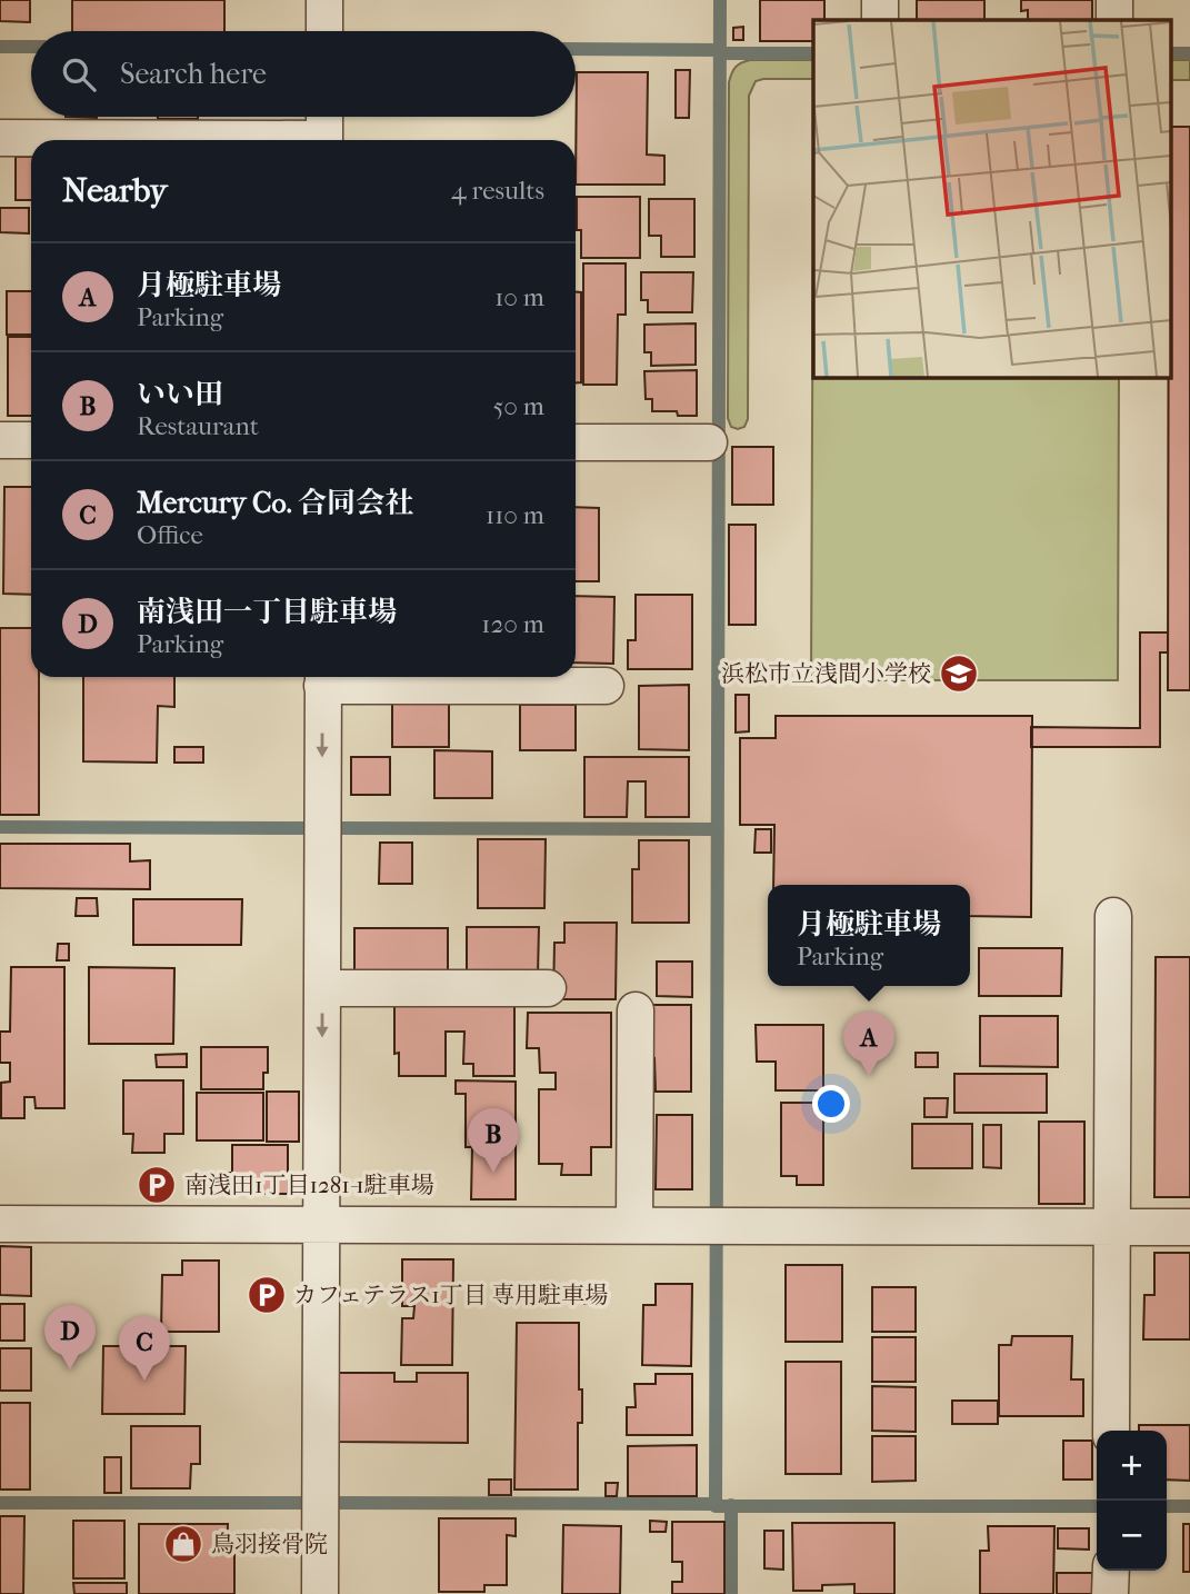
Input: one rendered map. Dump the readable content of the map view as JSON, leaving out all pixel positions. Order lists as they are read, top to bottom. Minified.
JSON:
{"places":{"school or university":["浜松市立浅間小学校"],"parking":["南浅田1丁目1281-1駐車場","カフェテラス1丁目 専用駐車場"],"shop":["鳥羽接骨院"]},"page":{"search":"Search here","heading":["Nearby","4 results"],"list":[{"mark":"A","name":"月極駐車場","note":"Parking","value":"10 m"},{"mark":"B","name":"いい田","note":"Restaurant","value":"50 m"},{"mark":"C","name":"Mercury Co. 合同会社","note":"Office","value":"110 m"},{"mark":"D","name":"南浅田一丁目駐車場","note":"Parking","value":"120 m"}],"popup":["月極駐車場","Parking"],"pins":["A","B","D","C"],"map_buttons":["+","−"]}}
